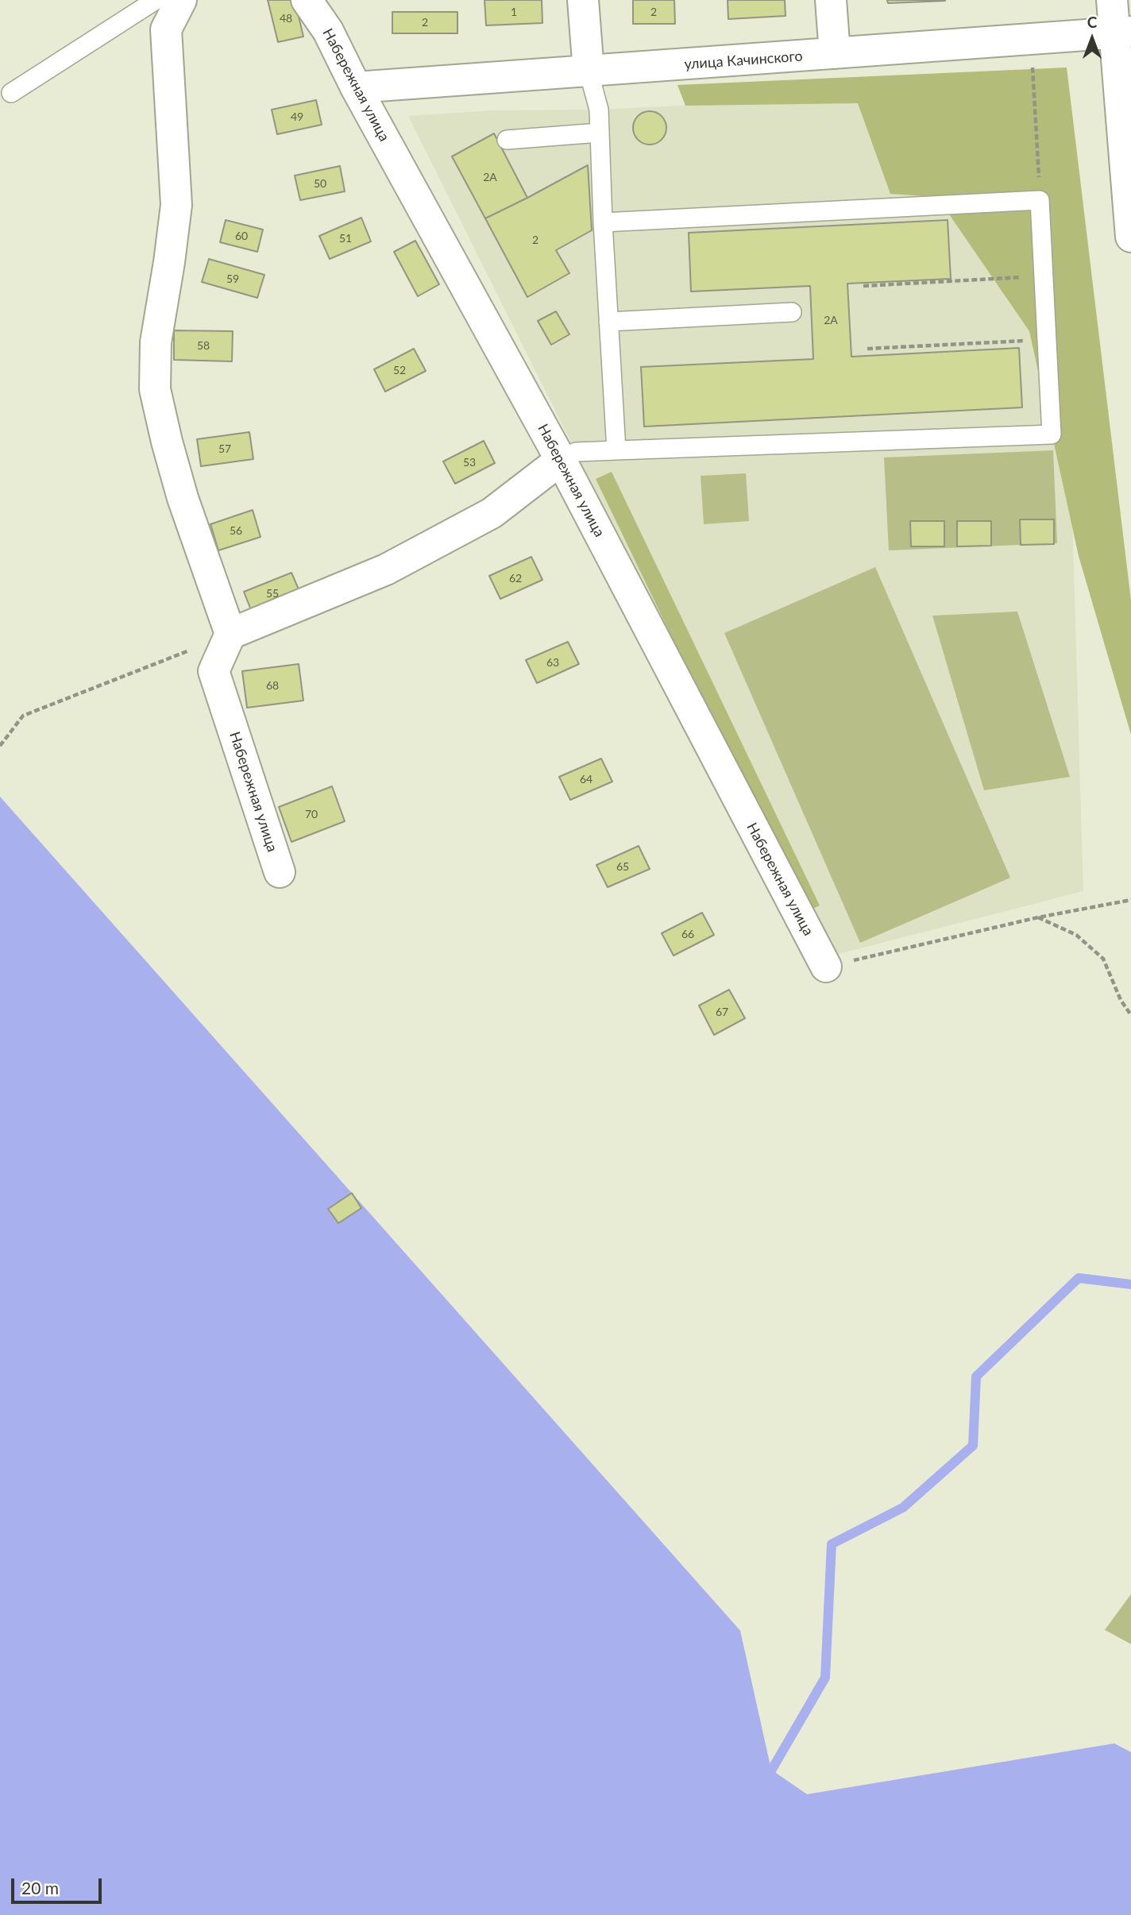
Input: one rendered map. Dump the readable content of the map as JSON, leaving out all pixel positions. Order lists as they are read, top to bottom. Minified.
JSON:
{"streets":{"street":["улица Качинского","Набережная улица"]},"crossings":[["улица Качинского","Набережная улица"]],"house_numbers":["1","2","48","2","49","2А","50","60","51","2","59","2А","58","52","57","53","56","62","55","63","68","64","70","65","66","67"],"scale_bar":"20 m","north":"top"}
